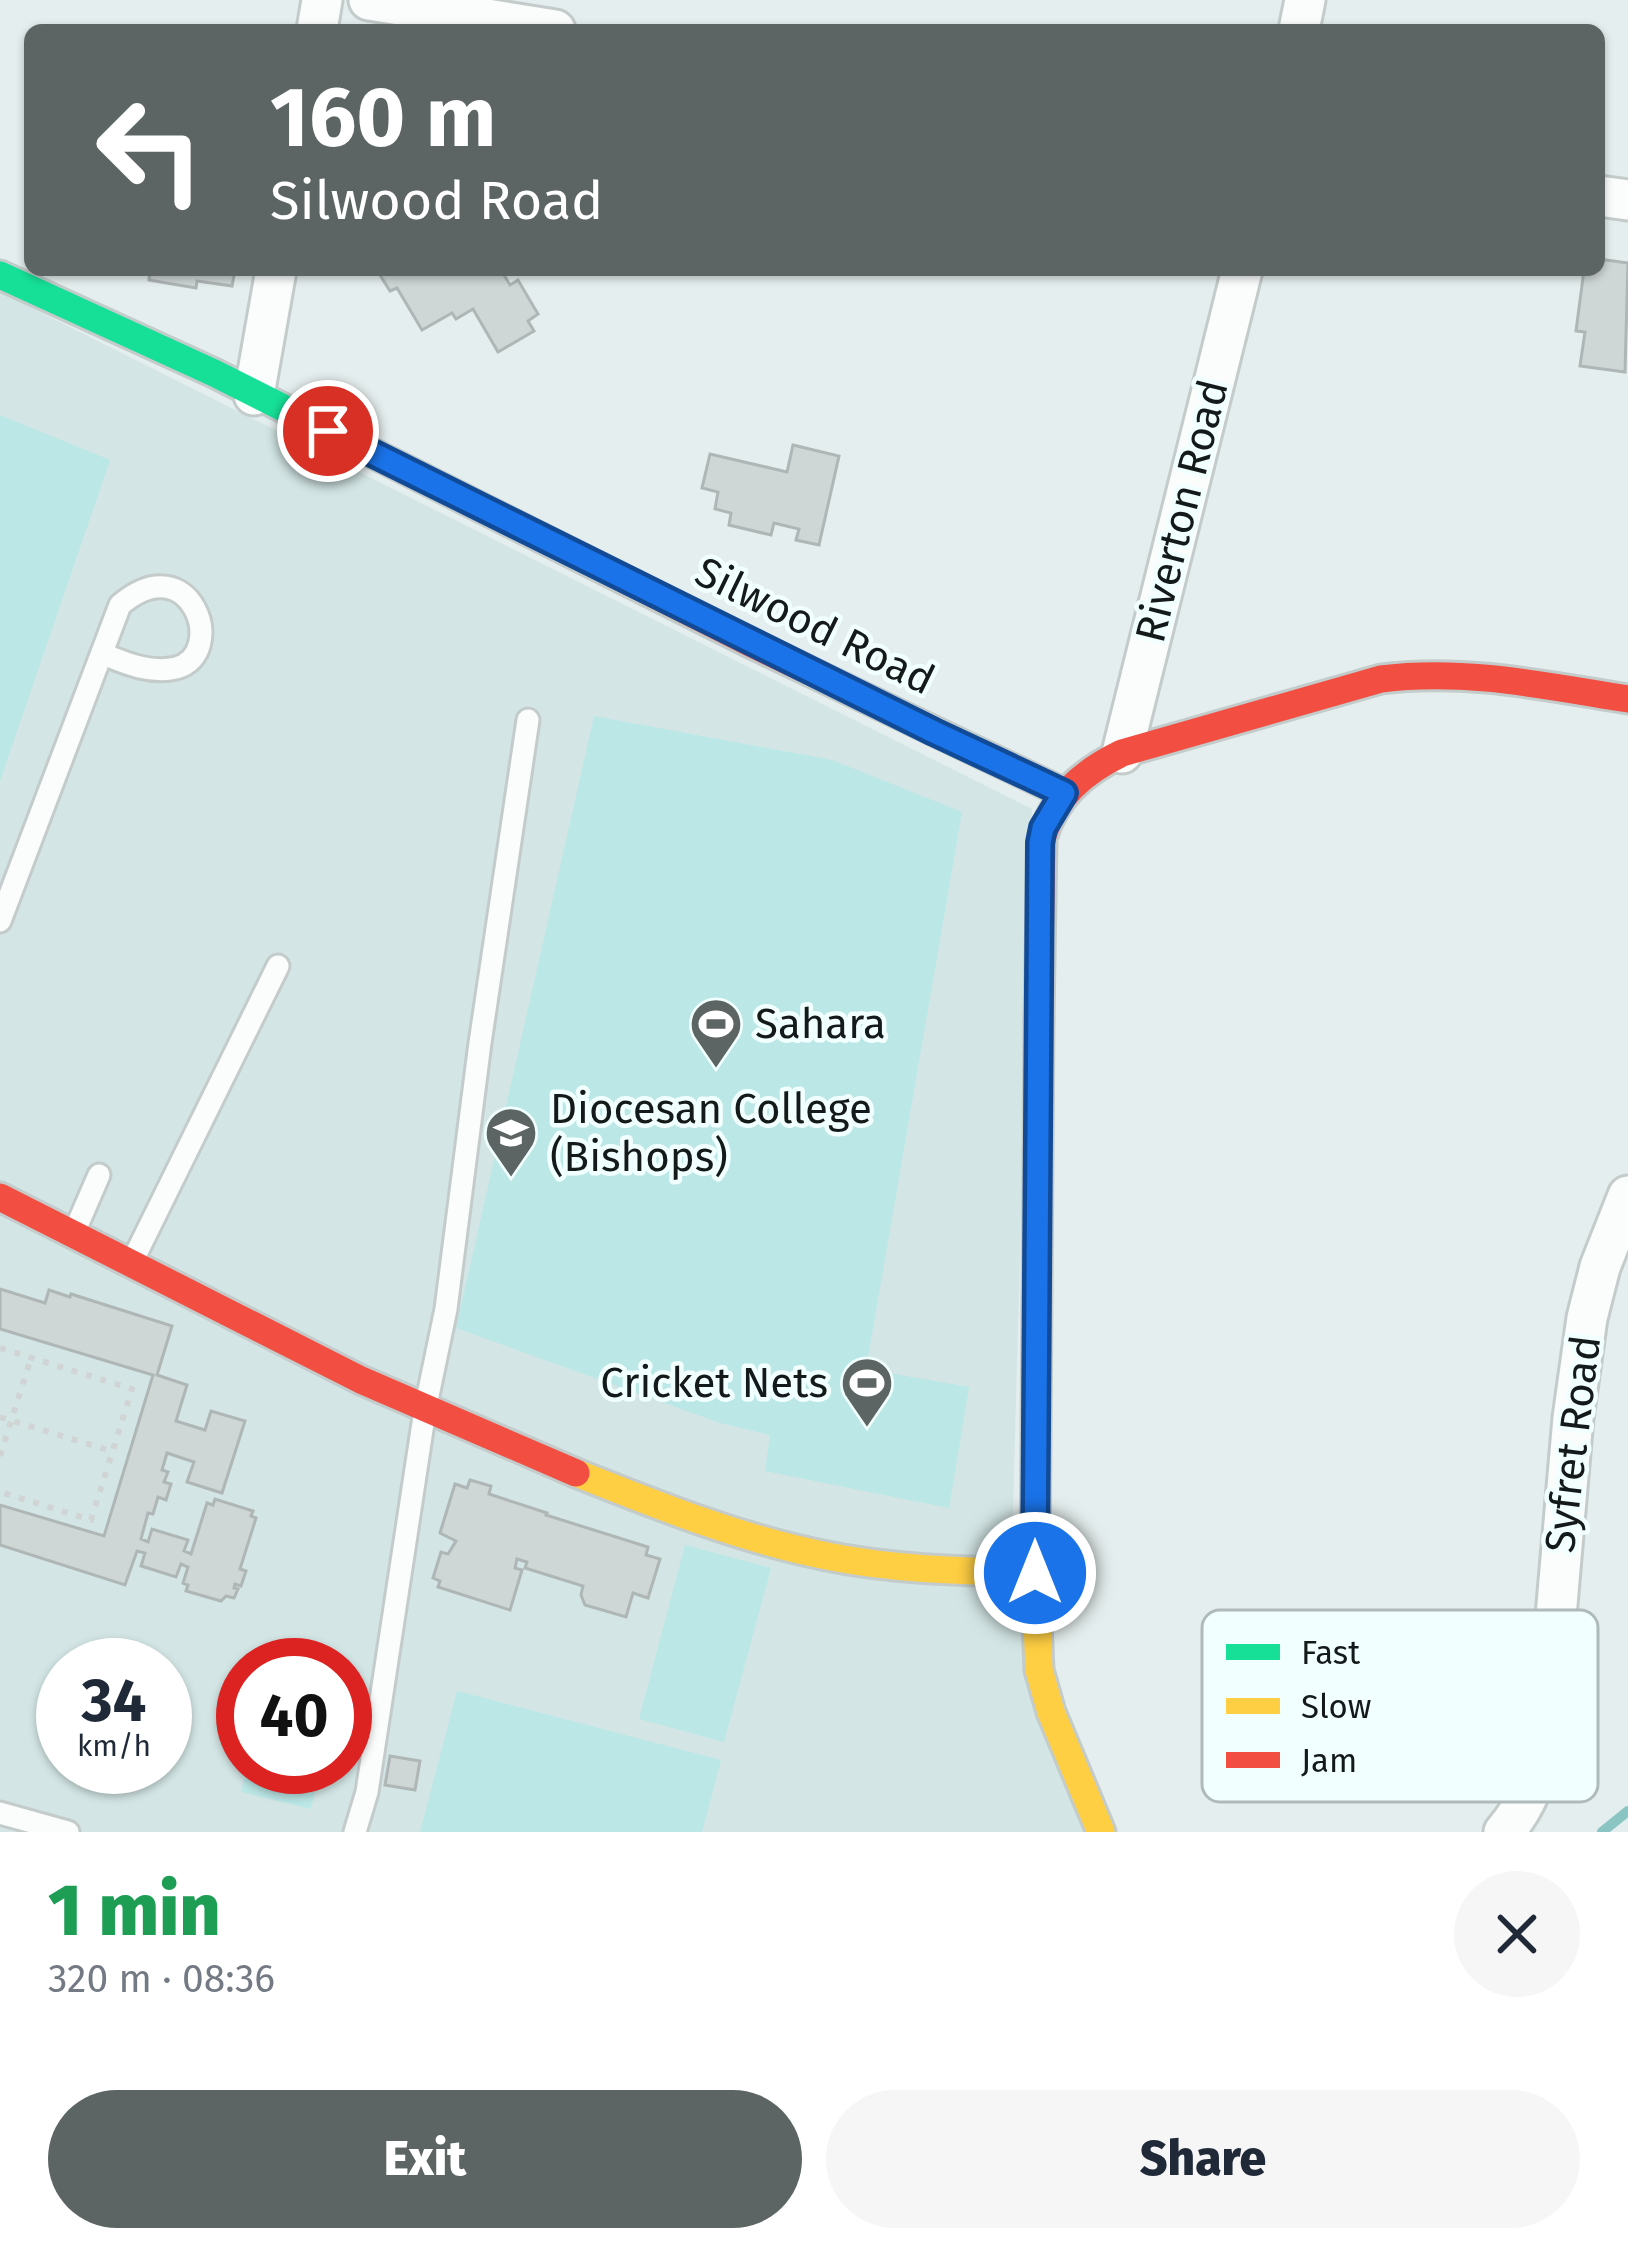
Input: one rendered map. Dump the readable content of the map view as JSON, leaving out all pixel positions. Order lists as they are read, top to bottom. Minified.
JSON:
{"streets":{"street":["Riverton Road","Silwood Road","Syfret Road"]},"places":{"sports":["Sahara","Cricket Nets"],"school or university":["Diocesan College (Bishops)"]},"legend":["Fast","Slow","Jam"],"page":{"turn":["160 m","Silwood Road"],"speed":"34 km/h","limit":"40","heading":["1 min","320 m · 08:36"],"buttons":["Exit","Share"]}}
